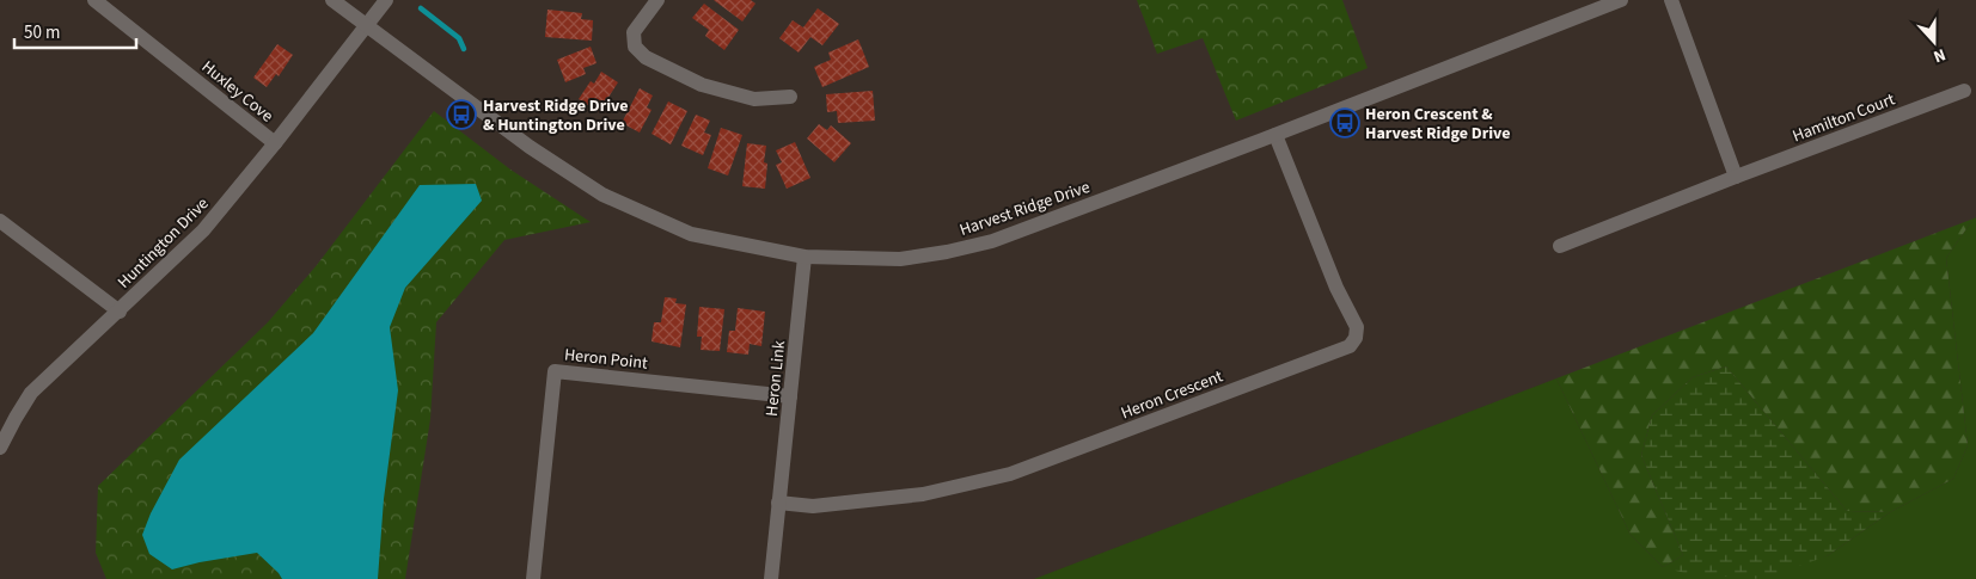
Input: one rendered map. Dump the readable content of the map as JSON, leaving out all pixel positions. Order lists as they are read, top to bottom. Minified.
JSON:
{"streets":{"street":["Huxley Cove","Hamilton Court","Harvest Ridge Drive","Huntington Drive","Heron Point","Heron Link","Heron Crescent"]},"crossings":[["Huxley Cove","Huntington Drive"],["Harvest Ridge Drive","Huntington Drive"],["Harvest Ridge Drive","Heron Link"],["Harvest Ridge Drive","Heron Crescent"],["Heron Point","Heron Link"],["Heron Link","Heron Crescent"]],"places":{"bus stop":["Harvest Ridge Drive & Huntington Drive","Heron Crescent & Harvest Ridge Drive"]},"scale_bar":"50 m","north":"bottom"}
